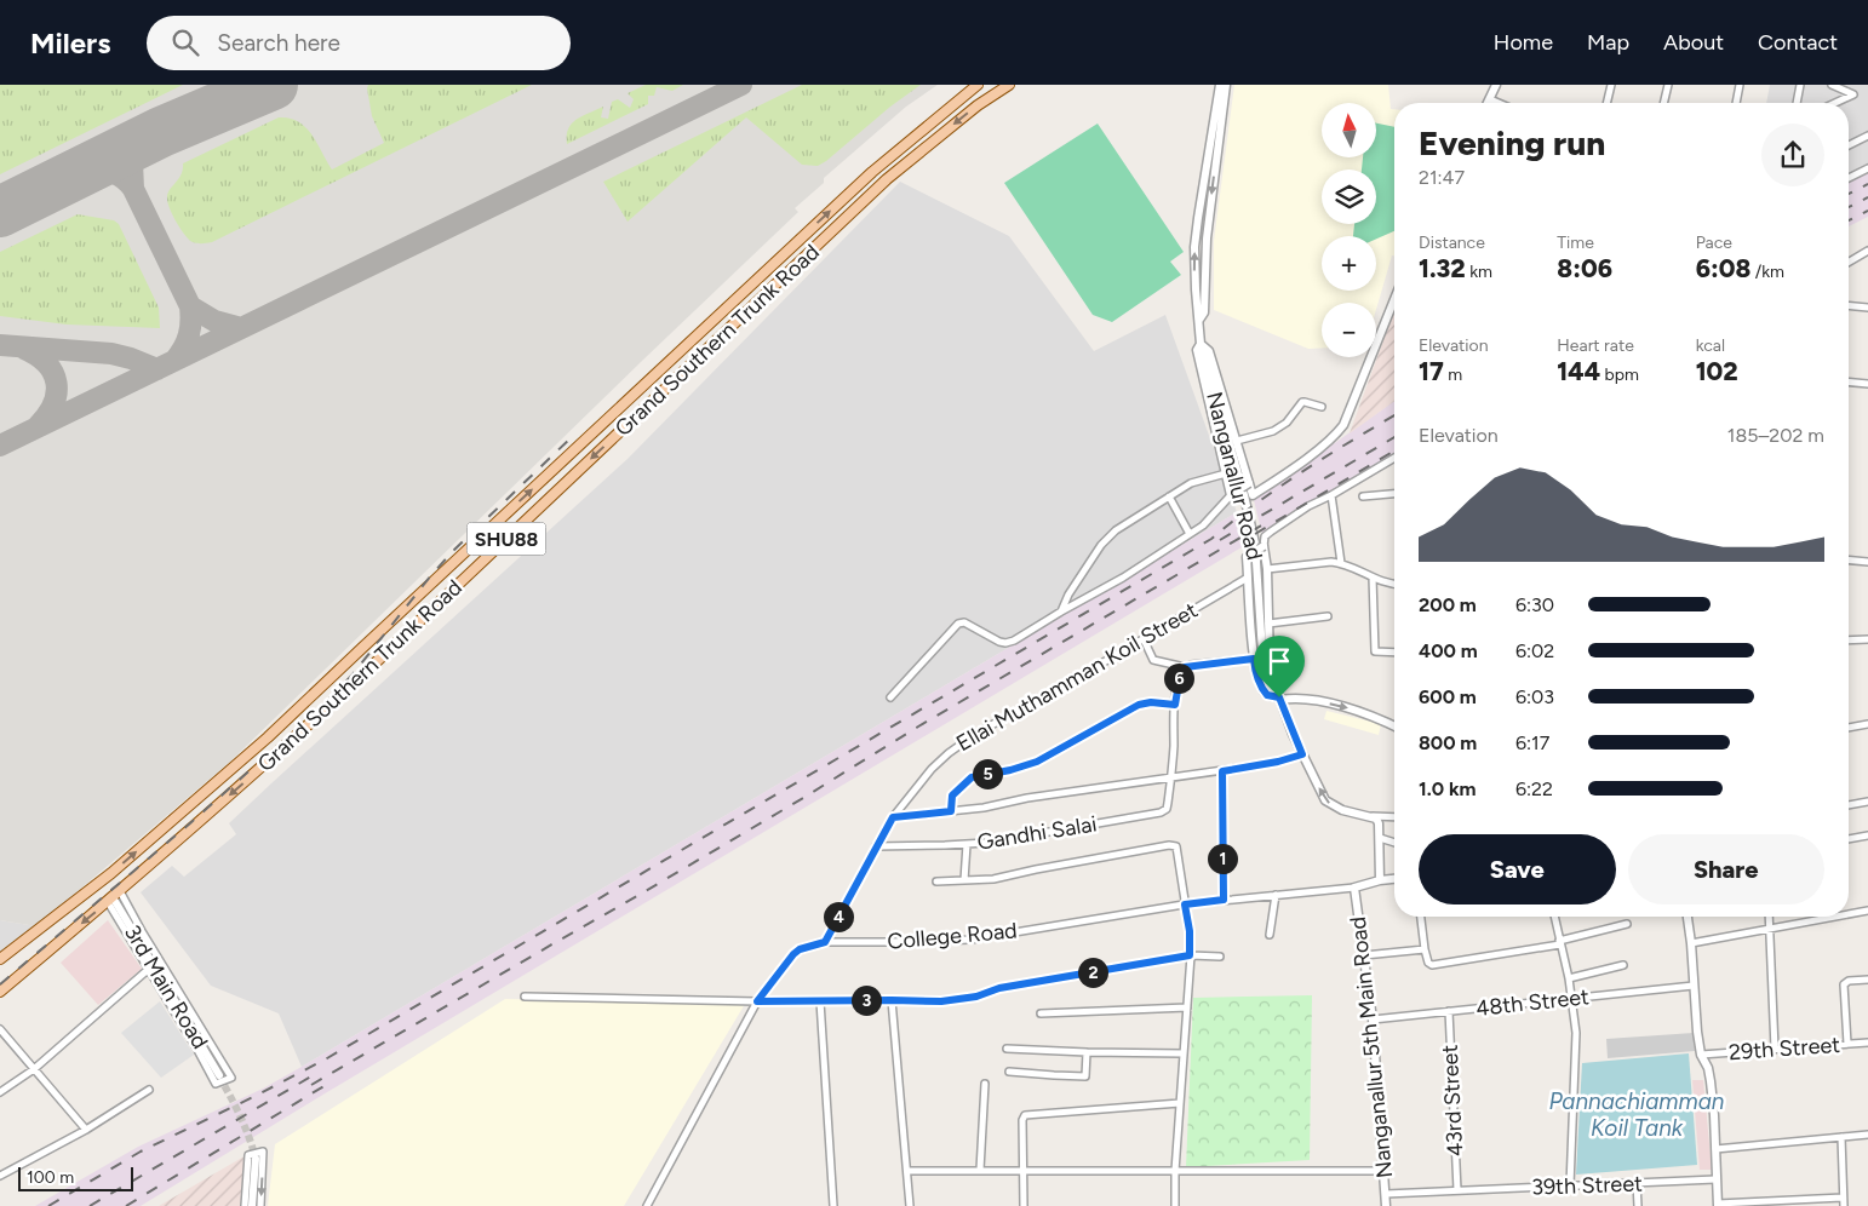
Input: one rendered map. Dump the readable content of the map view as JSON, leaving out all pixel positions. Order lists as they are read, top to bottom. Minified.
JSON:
{"streets":{"main road":["Grand Southern Trunk Road","SHU88"],"street":["Nanganallur Road","Ellai Muthamman Koil Street","Gandhi Salai","College Road","3rd Main Road","48th Street","Nanganallur 5th Main Road","29th Street","43rd Street","39th Street"]},"crossings":[["Grand Southern Trunk Road","3rd Main Road"],["Ellai Muthamman Koil Street","Gandhi Salai"],["Ellai Muthamman Koil Street","College Road"],["College Road","Nanganallur 5th Main Road"],["48th Street","Nanganallur 5th Main Road"],["48th Street","43rd Street"],["Nanganallur 5th Main Road","39th Street"],["43rd Street","39th Street"]],"water":["Pannachiamman Koil Tank"],"scale_bar":"100 m","north":"top","page":{"header":"Milers","search":"Search here","nav":["Home","Map","About","Contact"],"map_buttons":["+","−"],"heading":["Evening run","21:47"],"stats":[["Distance","1.32 km"],["Time","8:06"],["Pace","6:08 /km"],["Elevation","17 m"],["Heart rate","144 bpm"],["kcal","102"]],"chart":["Elevation","185–202 m"],"list":[{"name":"200 m","note":"6:30"},{"name":"400 m","note":"6:02"},{"name":"600 m","note":"6:03"},{"name":"800 m","note":"6:17"},{"name":"1.0 km","note":"6:22"}],"pins":["6","5","1","4","2","3"],"buttons":["Save","Share"],"scale":"100 m"}}
